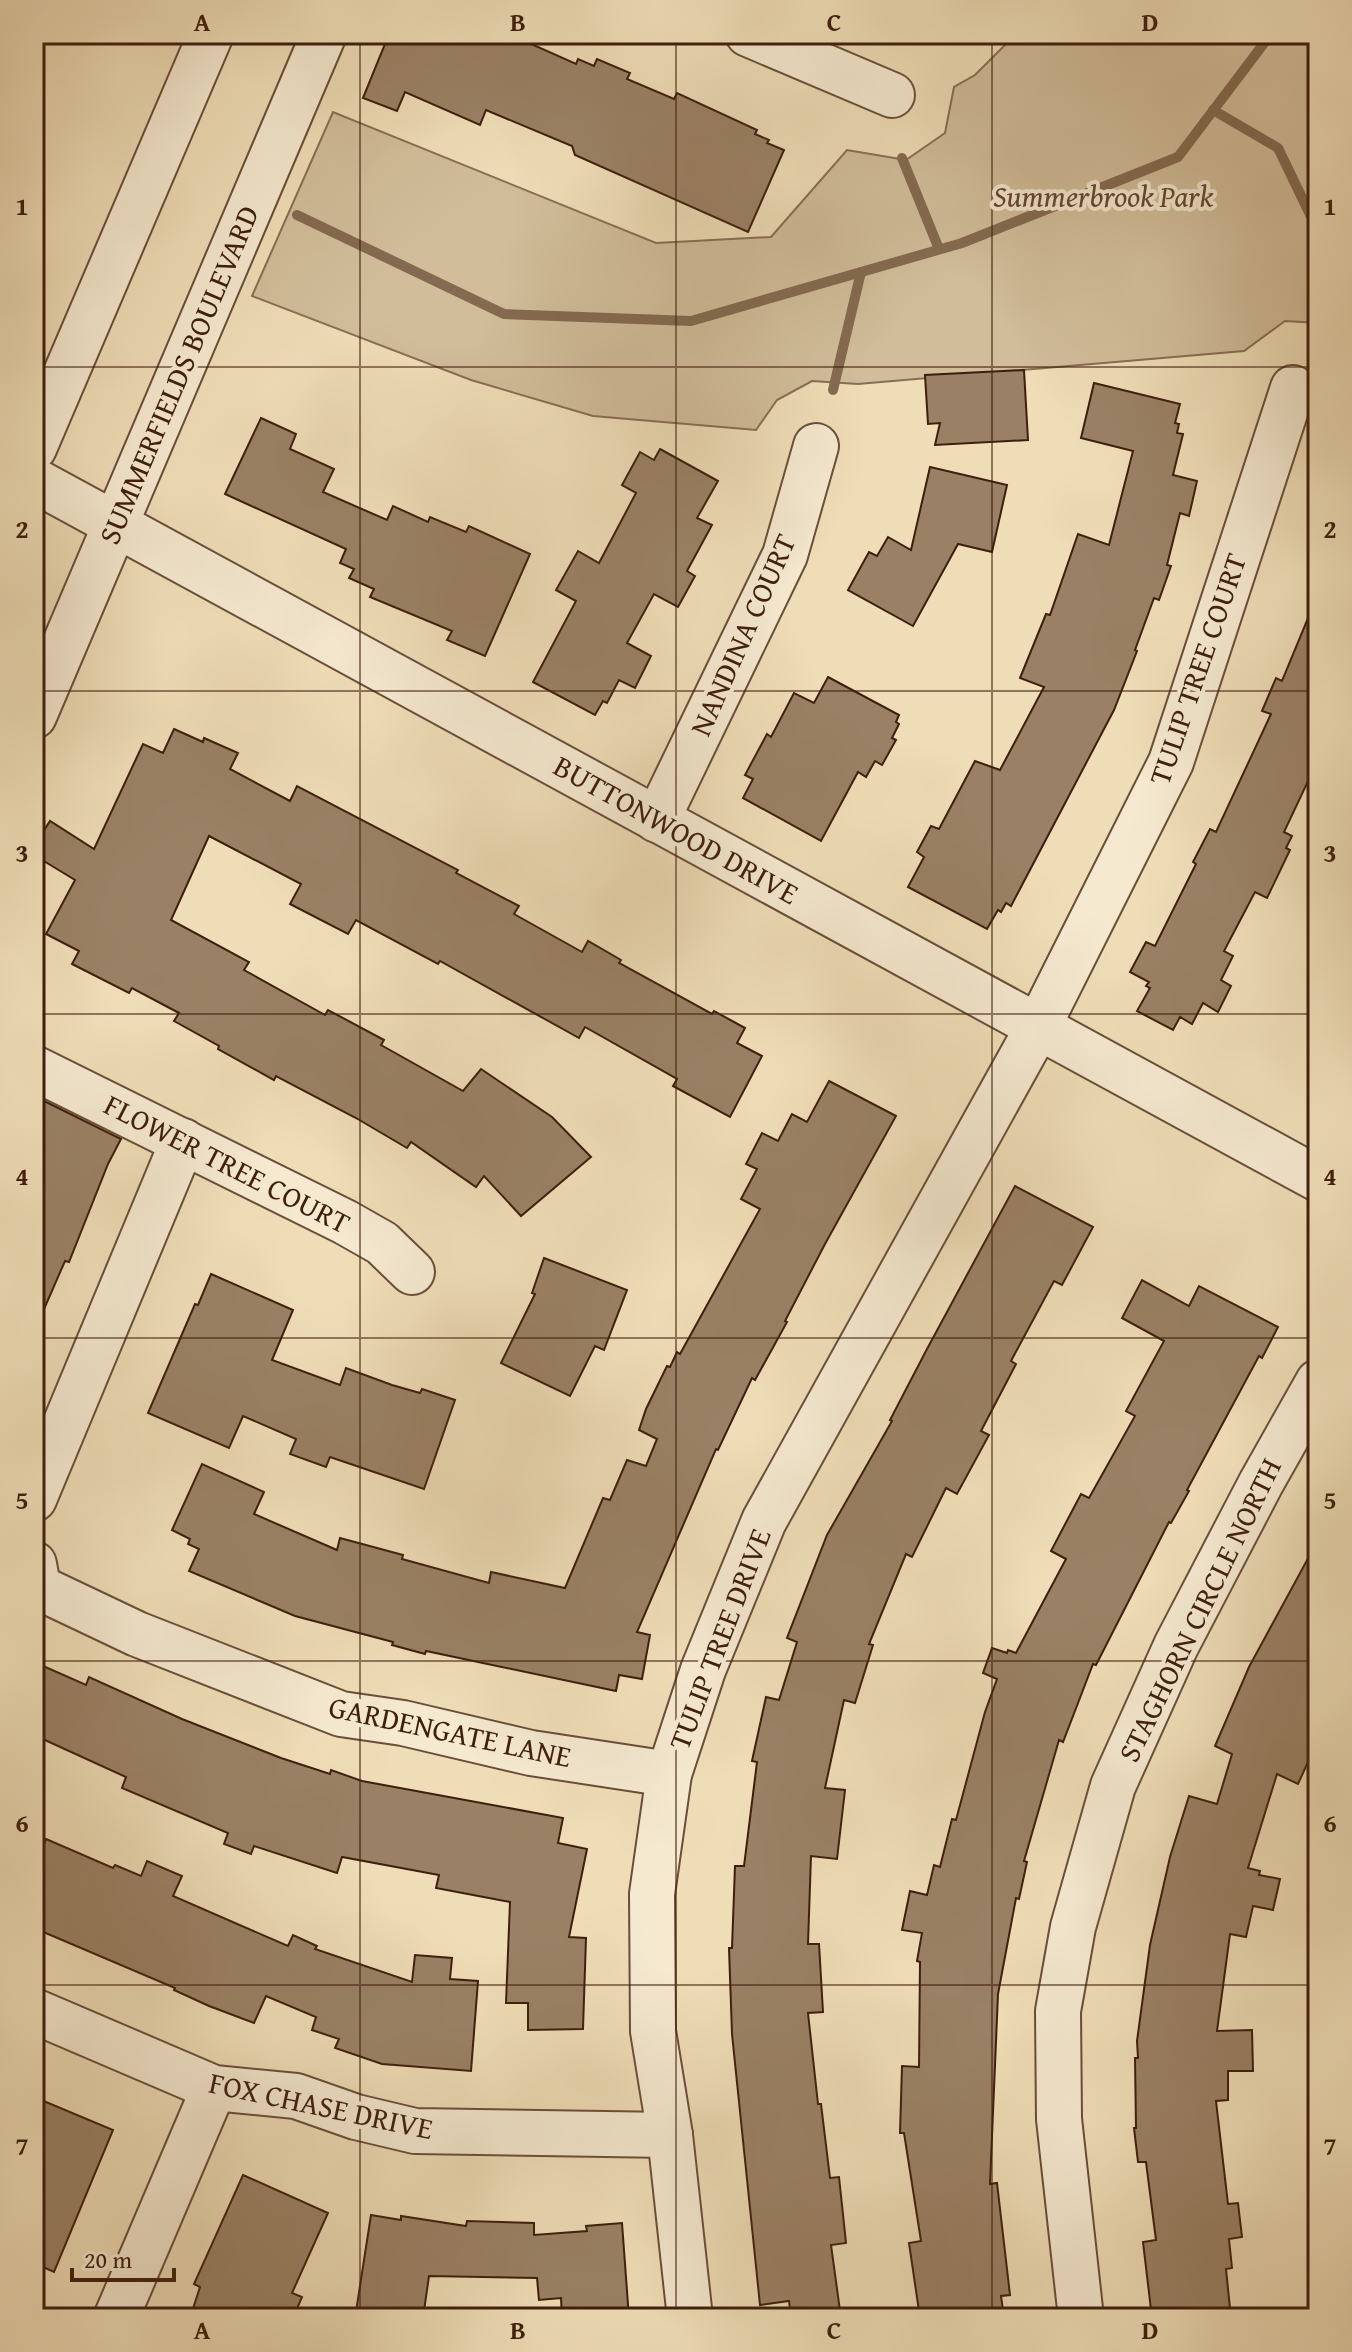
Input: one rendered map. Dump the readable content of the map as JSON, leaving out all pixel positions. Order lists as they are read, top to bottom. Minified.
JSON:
{"streets":{"street":["SUMMERFIELDS BOULEVARD","NANDINA COURT","TULIP TREE COURT","BUTTONWOOD DRIVE","FLOWER TREE COURT","STAGHORN CIRCLE NORTH","TULIP TREE DRIVE","GARDENGATE LANE","FOX CHASE DRIVE"]},"crossings":[["SUMMERFIELDS BOULEVARD","BUTTONWOOD DRIVE"],["NANDINA COURT","BUTTONWOOD DRIVE"],["TULIP TREE COURT","BUTTONWOOD DRIVE"],["TULIP TREE COURT","TULIP TREE DRIVE"],["BUTTONWOOD DRIVE","TULIP TREE DRIVE"],["TULIP TREE DRIVE","GARDENGATE LANE"],["TULIP TREE DRIVE","FOX CHASE DRIVE"]],"parks":["Summerbrook Park"],"scale_bar":"20 m","grid":{"columns":["A","B","C","D"],"rows":["1","2","3","4","5","6","7"]}}
